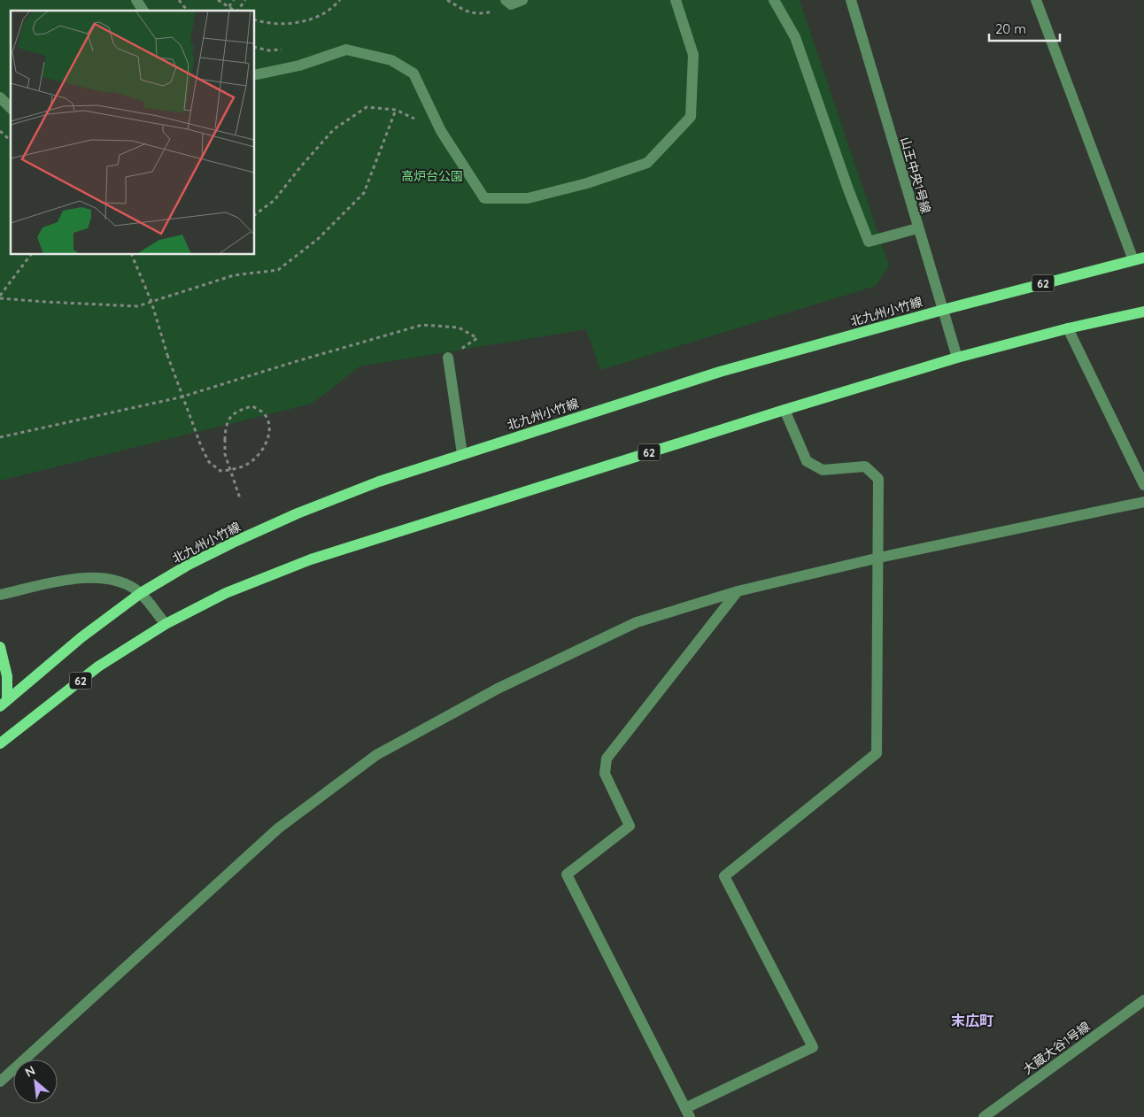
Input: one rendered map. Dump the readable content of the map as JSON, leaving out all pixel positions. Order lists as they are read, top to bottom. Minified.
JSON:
{"streets":{"main road":["62","北九州小竹線"],"street":["山王中央1号線","大蔵大谷1号線"]},"crossings":[["山王中央1号線","62"],["山王中央1号線","北九州小竹線"]],"districts":["末広町"],"parks":["高炉台公園"],"scale_bar":"20 m","north":"top left"}
